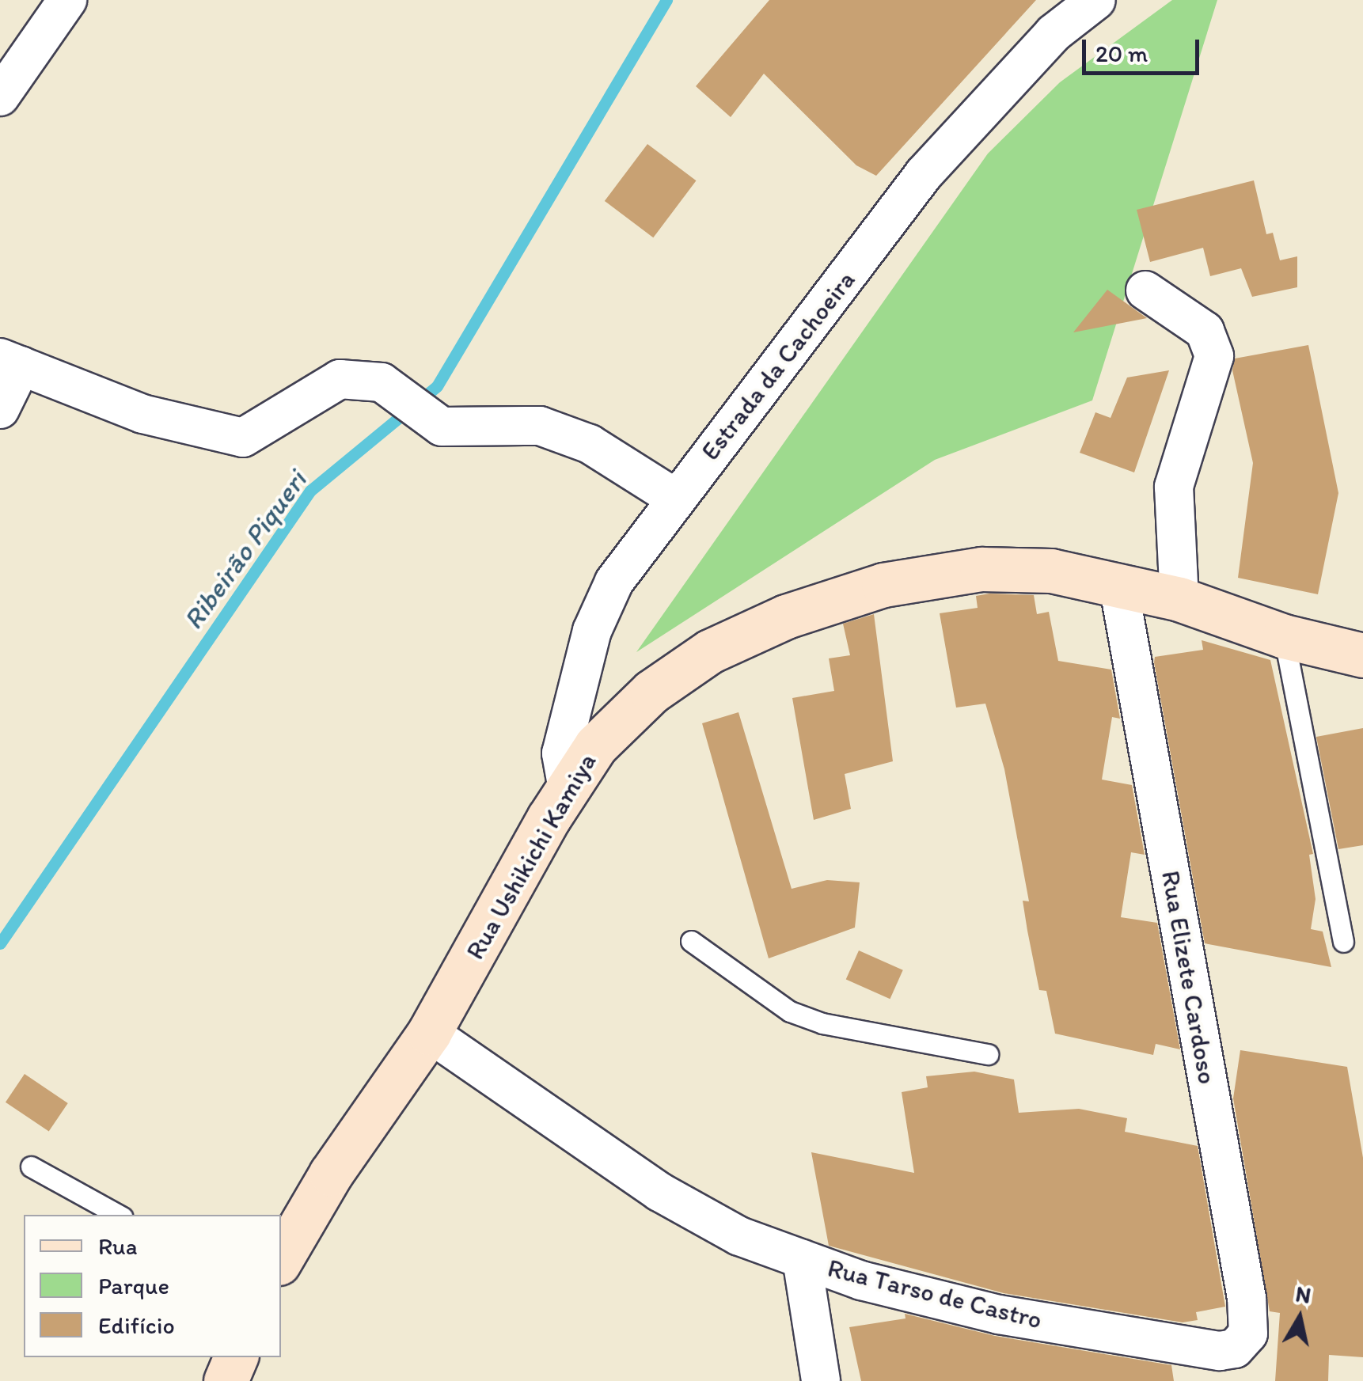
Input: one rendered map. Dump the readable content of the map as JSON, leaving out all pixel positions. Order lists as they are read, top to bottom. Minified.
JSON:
{"streets":{"main road":["Rua Ushikichi Kamiya"],"street":["Estrada da Cachoeira","Rua Elizete Cardoso","Rua Tarso de Castro"]},"crossings":[["Estrada da Cachoeira","Rua Ushikichi Kamiya"],["Rua Ushikichi Kamiya","Rua Elizete Cardoso"],["Rua Ushikichi Kamiya","Rua Tarso de Castro"],["Rua Elizete Cardoso","Rua Tarso de Castro"]],"water":["Ribeirão Piqueri"],"legend":["Rua","Parque","Edifício"],"scale_bar":"20 m","north":"top"}
